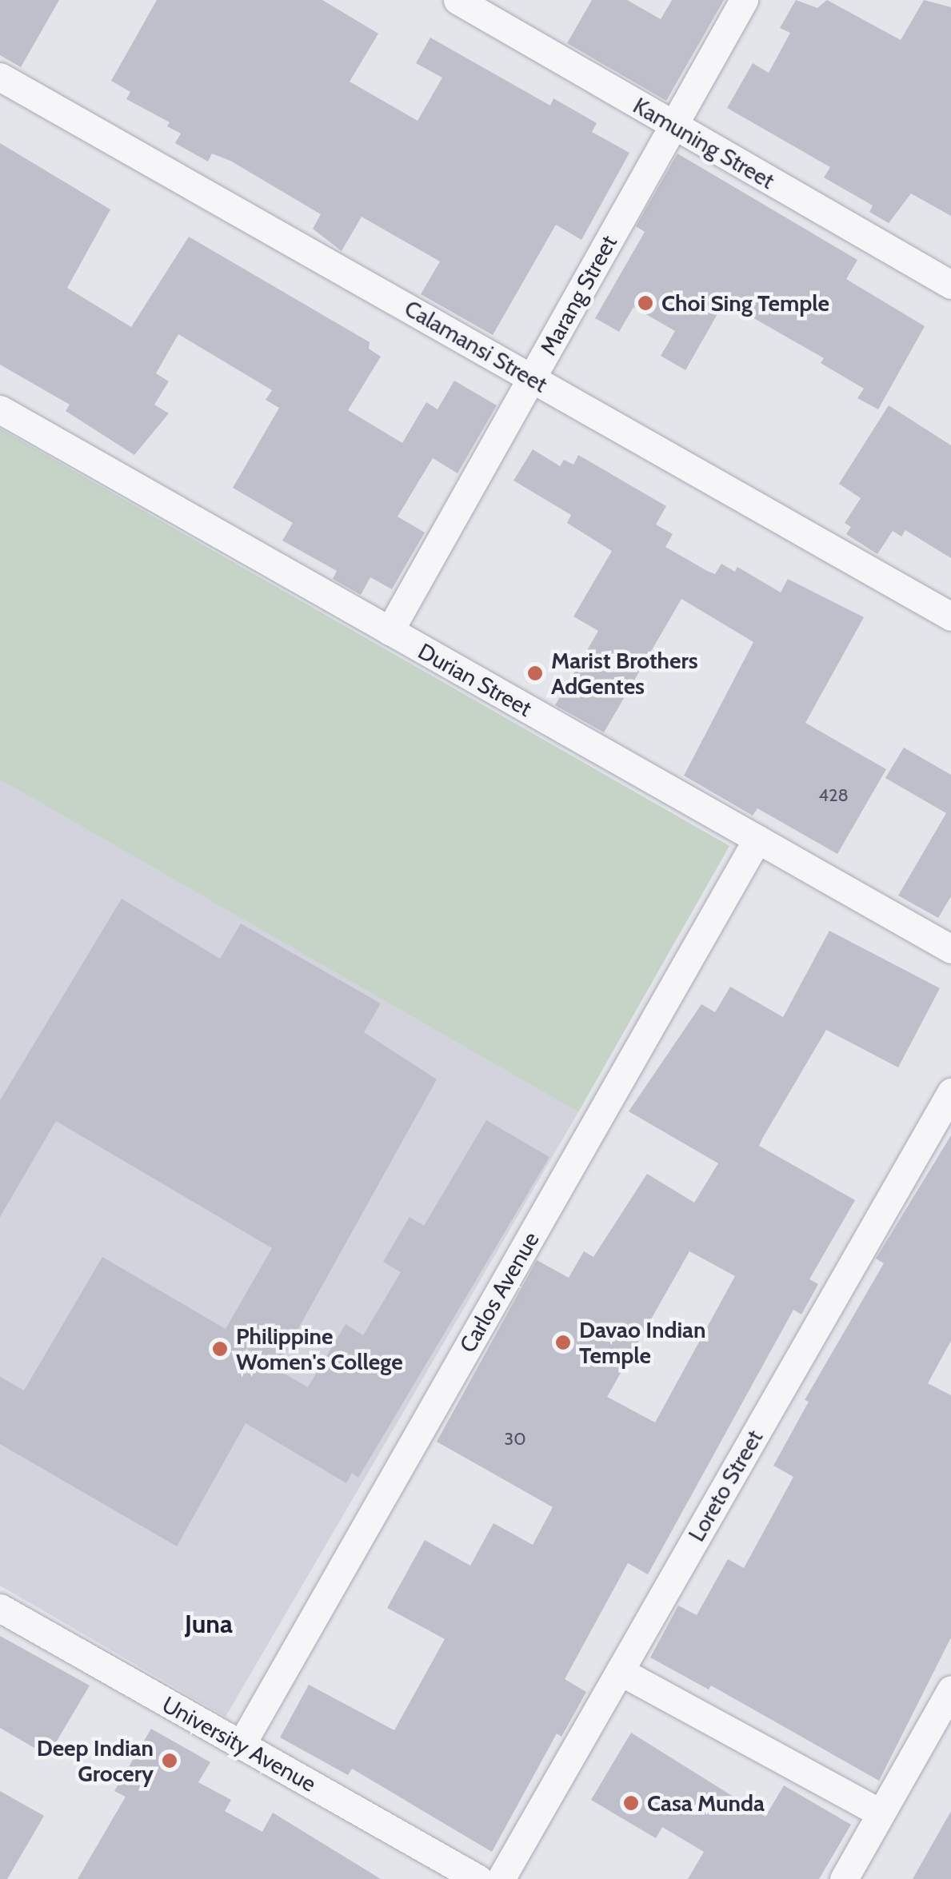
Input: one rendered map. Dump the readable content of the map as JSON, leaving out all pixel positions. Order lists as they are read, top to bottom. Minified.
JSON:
{"streets":{"street":["Kamuning Street","Marang Street","Calamansi Street","Durian Street","Carlos Avenue","Loreto Street","University Avenue"]},"crossings":[["Kamuning Street","Marang Street"],["Marang Street","Calamansi Street"],["Marang Street","Durian Street"],["Durian Street","Carlos Avenue"],["Carlos Avenue","University Avenue"]],"districts":["Juna"],"places":["Choi Sing Temple","Marist Brothers AdGentes","Davao Indian Temple","Philippine Women's College","Deep Indian Grocery","Casa Munda"],"house_numbers":["428","30"]}
